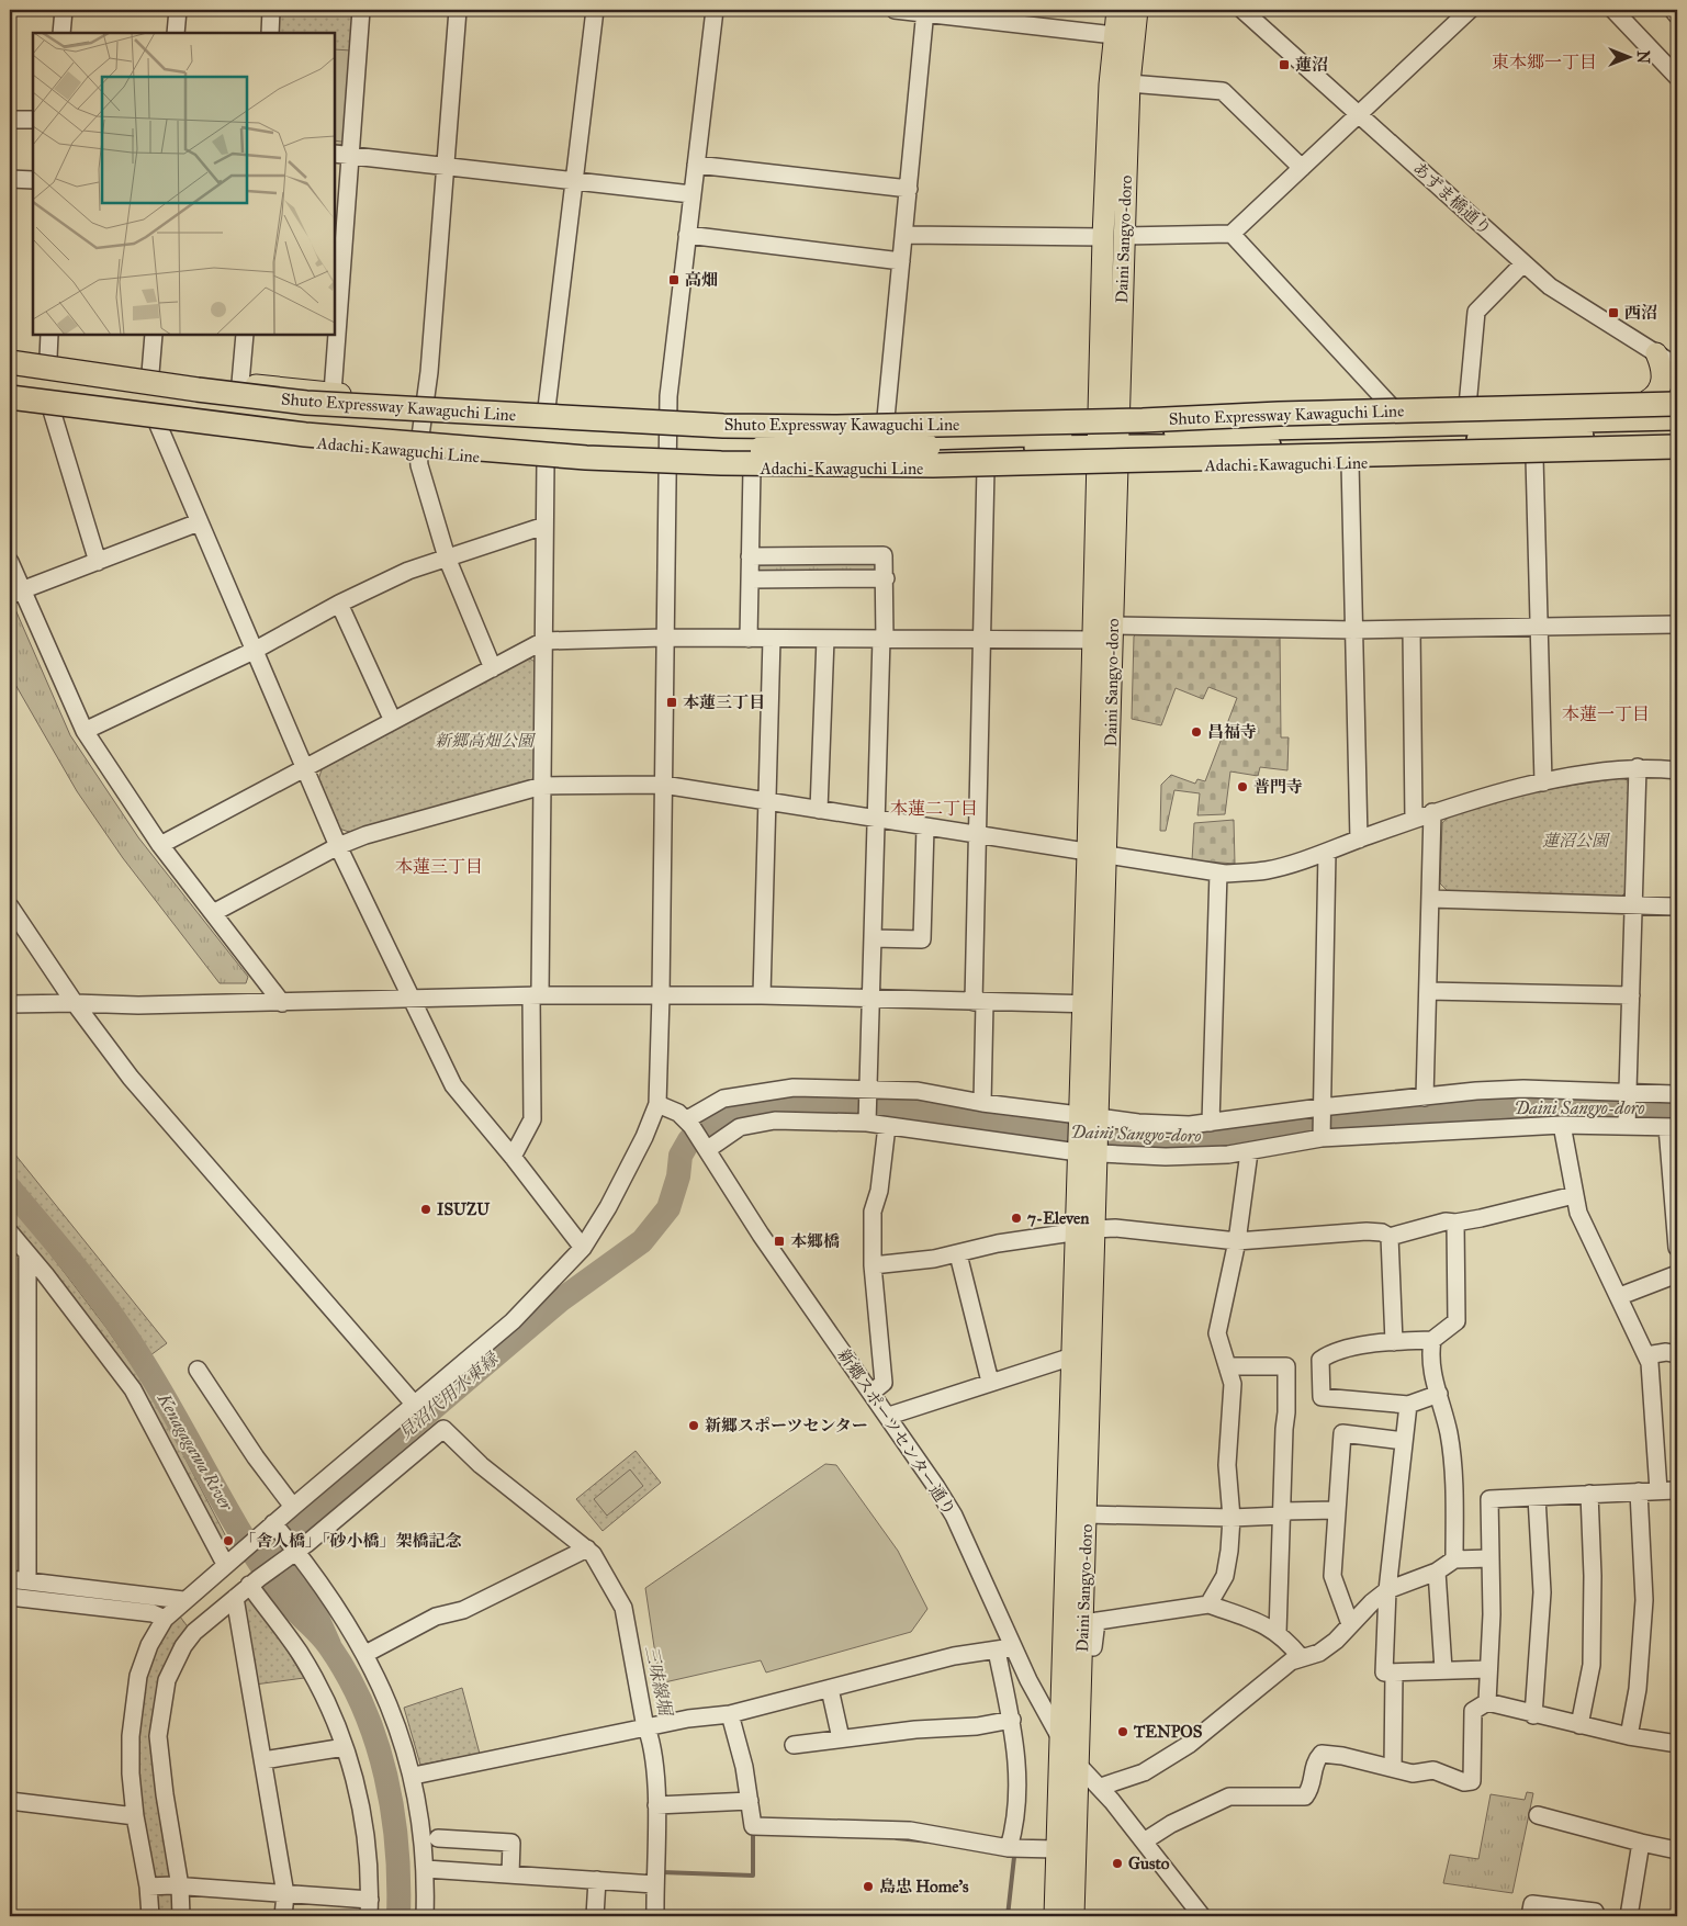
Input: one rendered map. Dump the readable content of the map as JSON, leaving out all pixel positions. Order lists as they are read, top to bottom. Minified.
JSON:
{"streets":{"highway":["Shuto Expressway Kawaguchi Line"],"main road":["Daini Sangyo-doro","Adachi-Kawaguchi Line"],"street":["あずま橋通り","新郷スポーツセンター通り"]},"crossings":[["Daini Sangyo-doro","Adachi-Kawaguchi Line"],["Daini Sangyo-doro","新郷スポーツセンター通り"],["Shuto Expressway Kawaguchi Line","Adachi-Kawaguchi Line"]],"districts":["東本郷一丁目","本蓮一丁目","本蓮二丁目","本蓮三丁目"],"water":["Daini Sangyo-doro","見沼代用水東縁","Kenagagawa River","三味線堀"],"parks":["新郷高畑公園","蓮沼公園"],"places":{"transit":["蓮沼","高畑","西沼","本蓮三丁目","本郷橋"],"other":["昌福寺","普門寺","ISUZU","7-Eleven","新郷スポーツセンター","「舎人橋」「砂小橋」架橋記念","TENPOS","Gusto","島忠 Home's"]},"north":"right"}
